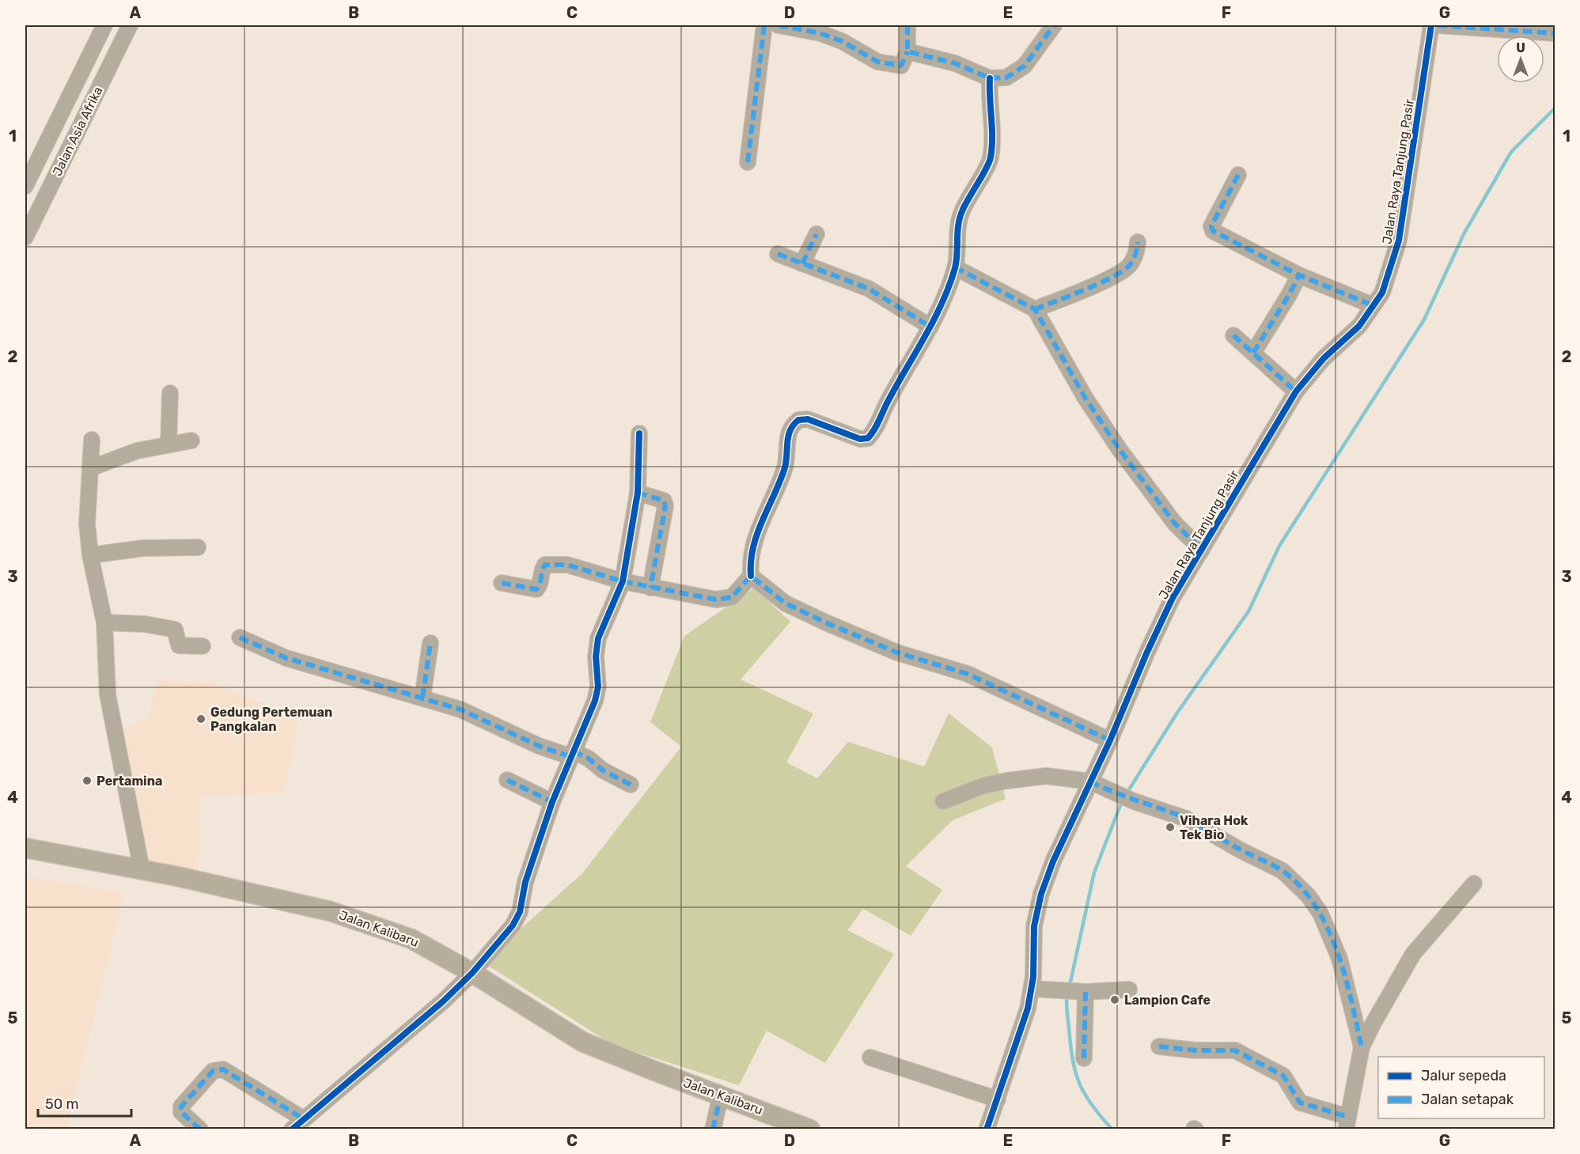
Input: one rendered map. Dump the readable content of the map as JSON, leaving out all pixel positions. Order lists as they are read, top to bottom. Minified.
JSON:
{"streets":{"main road":["Jalan Kalibaru"],"street":["Jalan Asia Afrika","Jalan Raya Tanjung Pasir"]},"places":["Gedung Pertemuan Pangkalan","Pertamina","Vihara Hok Tek Bio","Lampion Cafe"],"legend":["Jalur sepeda","Jalan setapak"],"scale_bar":"50 m","north":"top","grid":{"columns":["A","B","C","D","E","F","G"],"rows":["1","2","3","4","5"]}}
